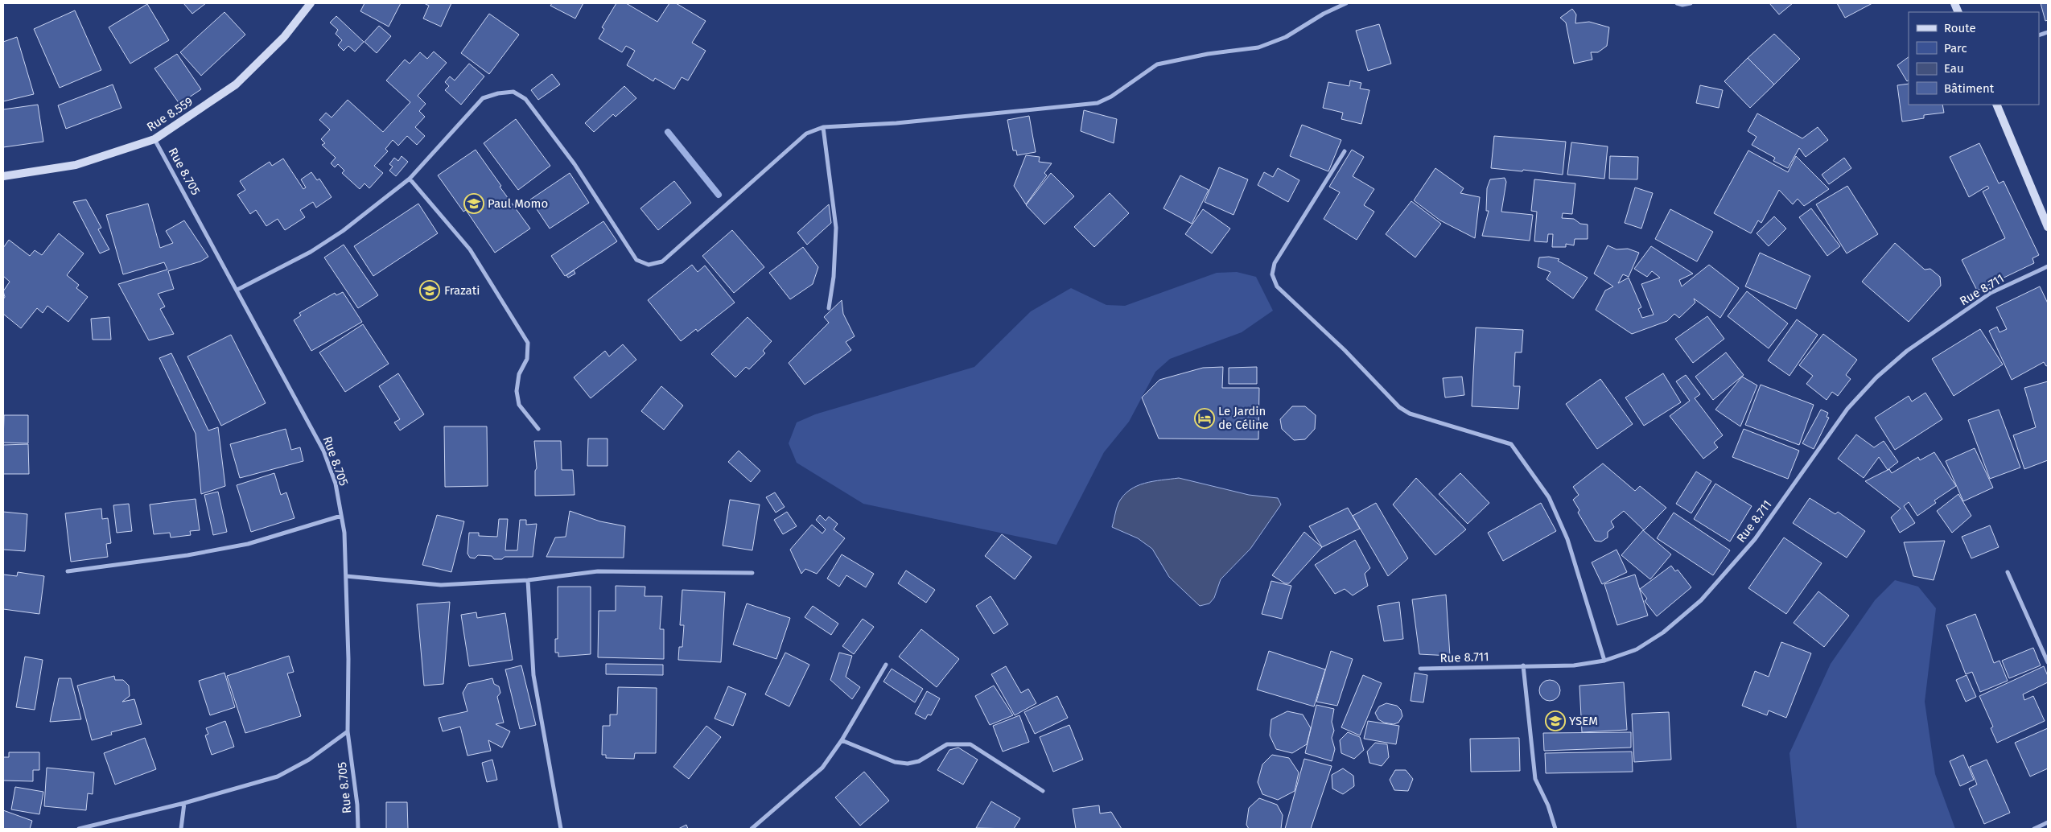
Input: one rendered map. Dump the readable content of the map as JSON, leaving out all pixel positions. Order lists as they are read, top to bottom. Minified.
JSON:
{"streets":{"main road":["Rue 8.559"],"street":["Rue 8.705","Rue 8.711"]},"crossings":[["Rue 8.559","Rue 8.705"]],"places":{"school or university":["Paul Momo","Frazati","YSEM"],"hotel":["Le Jardin de Céline"]},"legend":["Route","Parc","Eau","Bâtiment"]}
